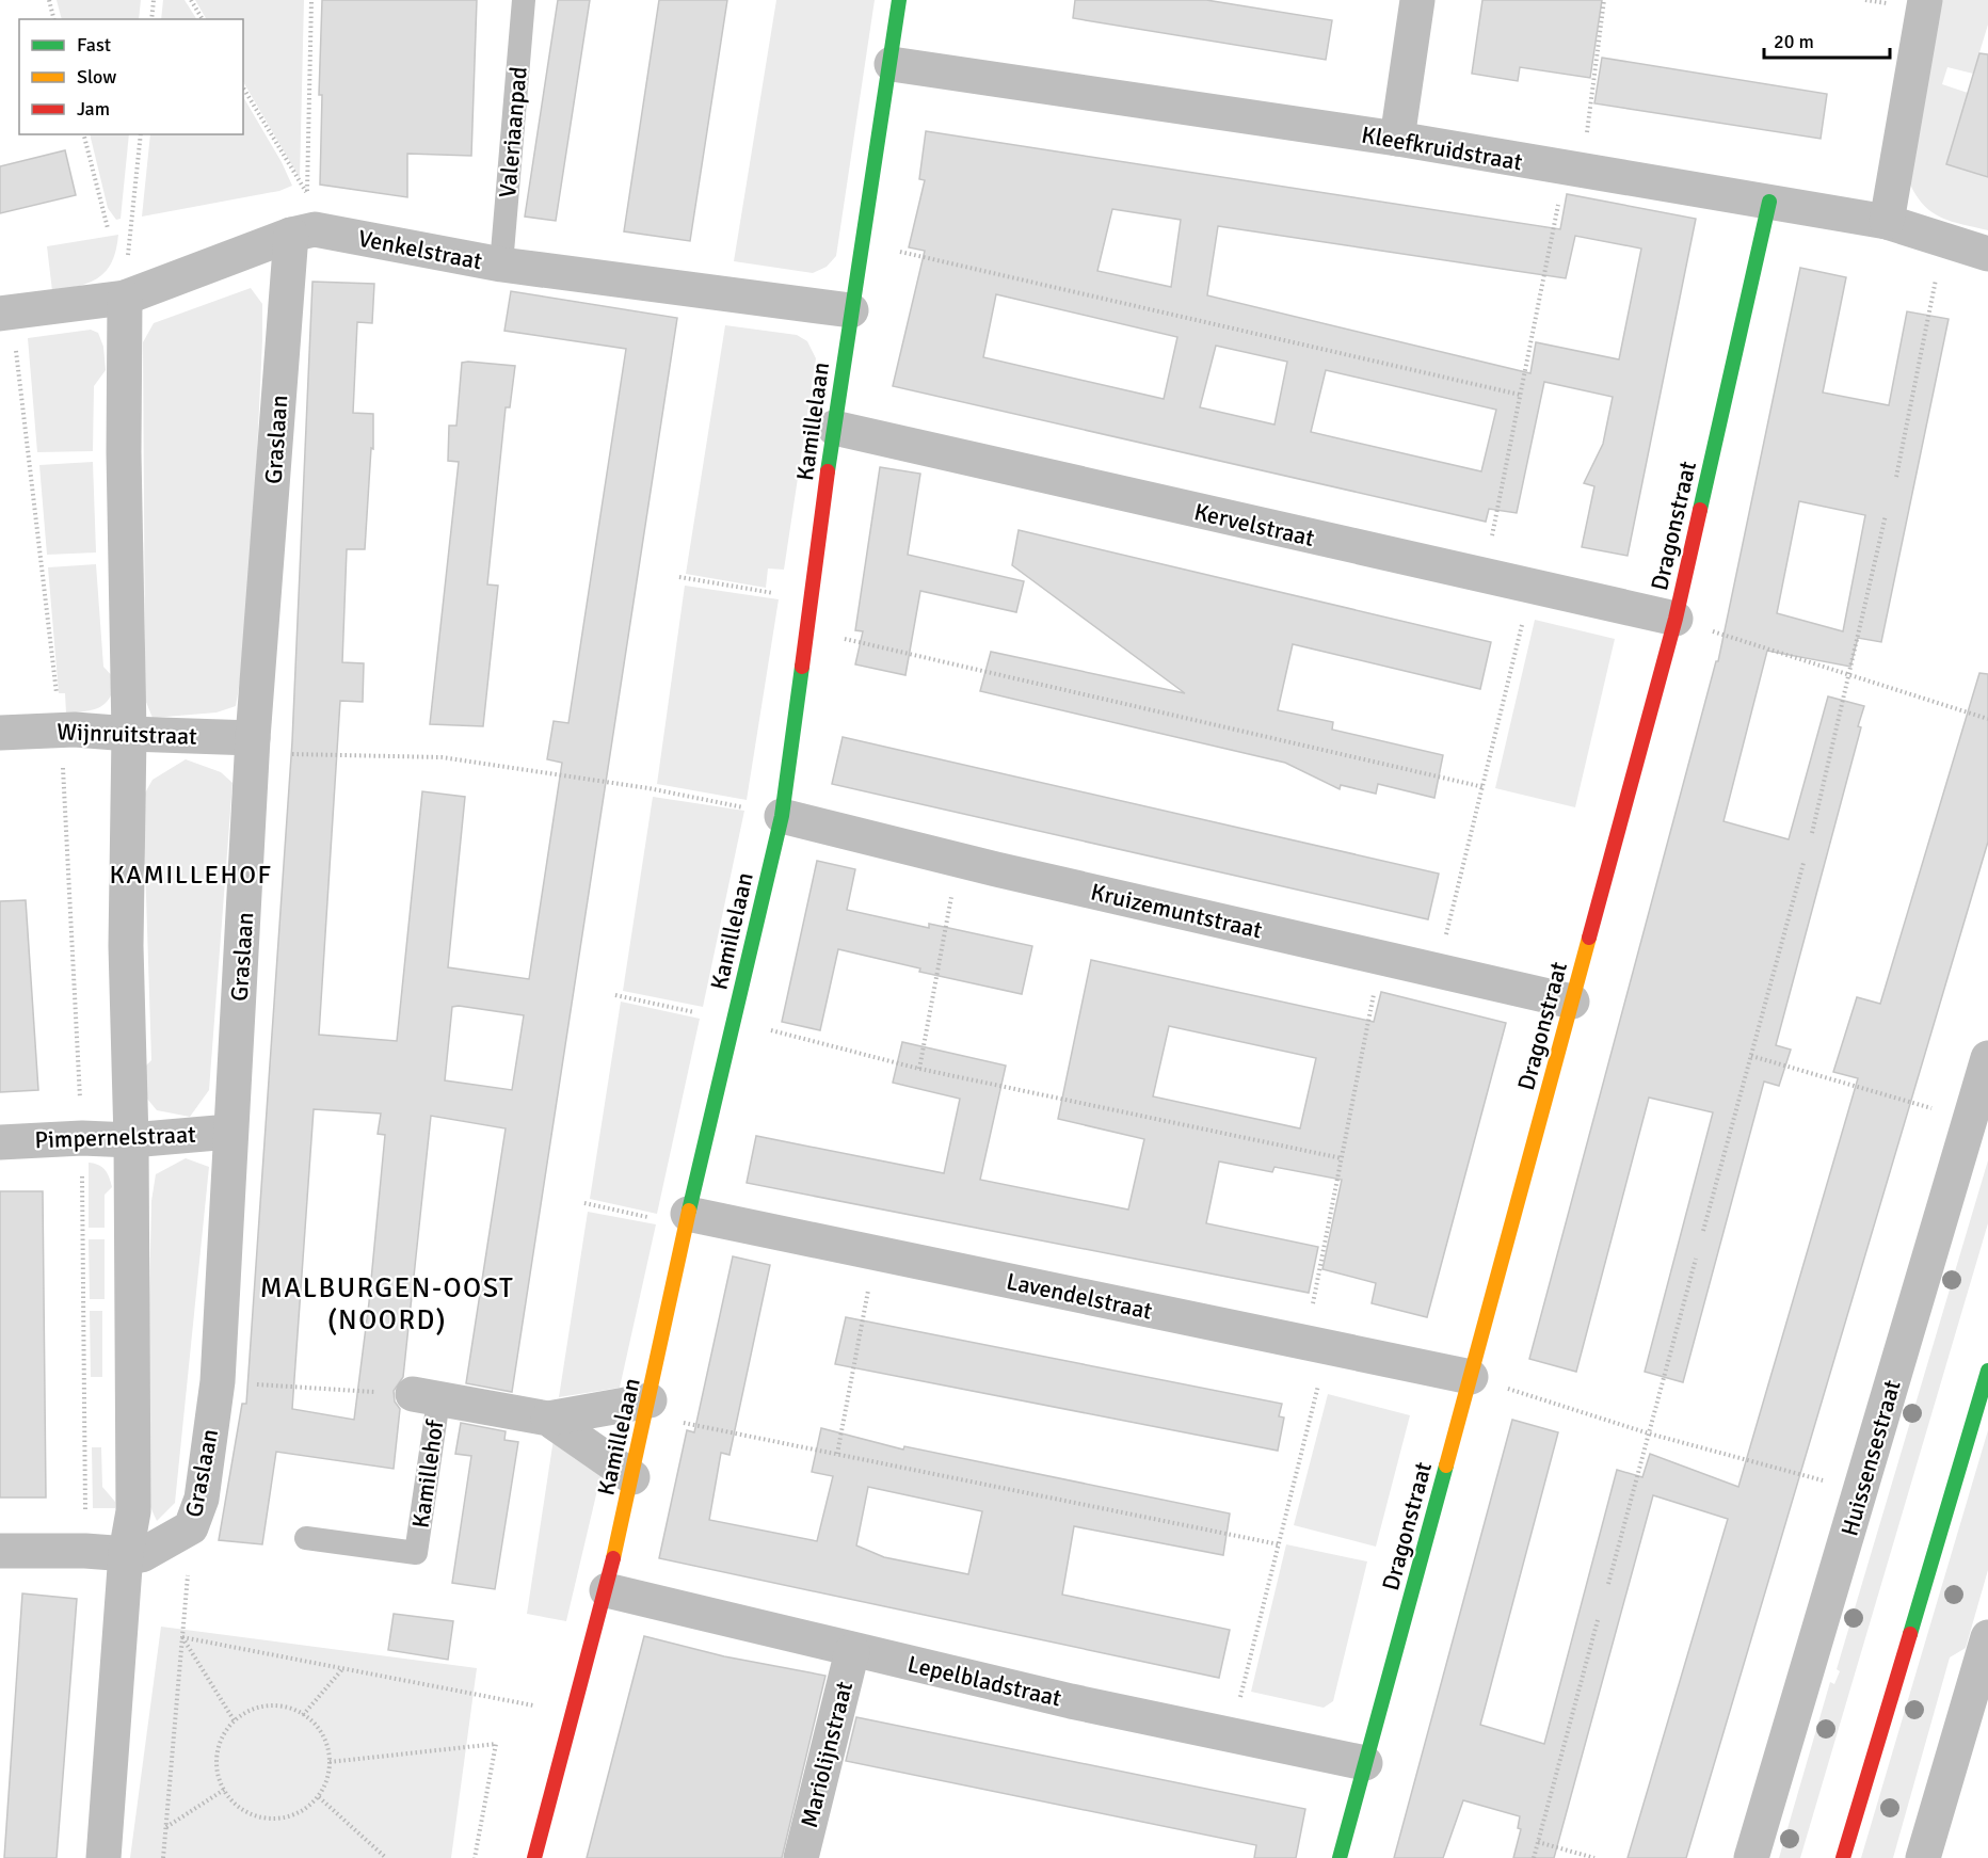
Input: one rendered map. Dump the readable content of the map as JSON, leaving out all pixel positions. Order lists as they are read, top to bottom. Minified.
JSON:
{"streets":{"street":["Kleefkruidstraat","Venkelstraat","Kamillelaan","Graslaan","Kervelstraat","Dragonstraat","Wijnruitstraat","Kruizemuntstraat","Pimpernelstraat","Lavendelstraat","Huissensestraat","Kamillehof","Lepelbladstraat","Mariolijnstraat"],"lane":["Valeriaanpad"]},"crossings":[["Valeriaanpad","Venkelstraat"],["Kleefkruidstraat","Kamillelaan"],["Kleefkruidstraat","Dragonstraat"],["Venkelstraat","Kamillelaan"],["Venkelstraat","Graslaan"],["Kamillelaan","Kervelstraat"],["Kamillelaan","Kruizemuntstraat"],["Kamillelaan","Lavendelstraat"],["Kamillelaan","Kamillehof"],["Kamillelaan","Lepelbladstraat"],["Graslaan","Wijnruitstraat"],["Graslaan","Pimpernelstraat"],["Graslaan","Kamillehof"],["Kervelstraat","Dragonstraat"],["Dragonstraat","Kruizemuntstraat"],["Dragonstraat","Lavendelstraat"],["Dragonstraat","Lepelbladstraat"],["Lepelbladstraat","Mariolijnstraat"]],"districts":["KAMILLEHOF","MALBURGEN-OOST (NOORD)"],"legend":["Fast","Slow","Jam"],"scale_bar":"20 m"}
